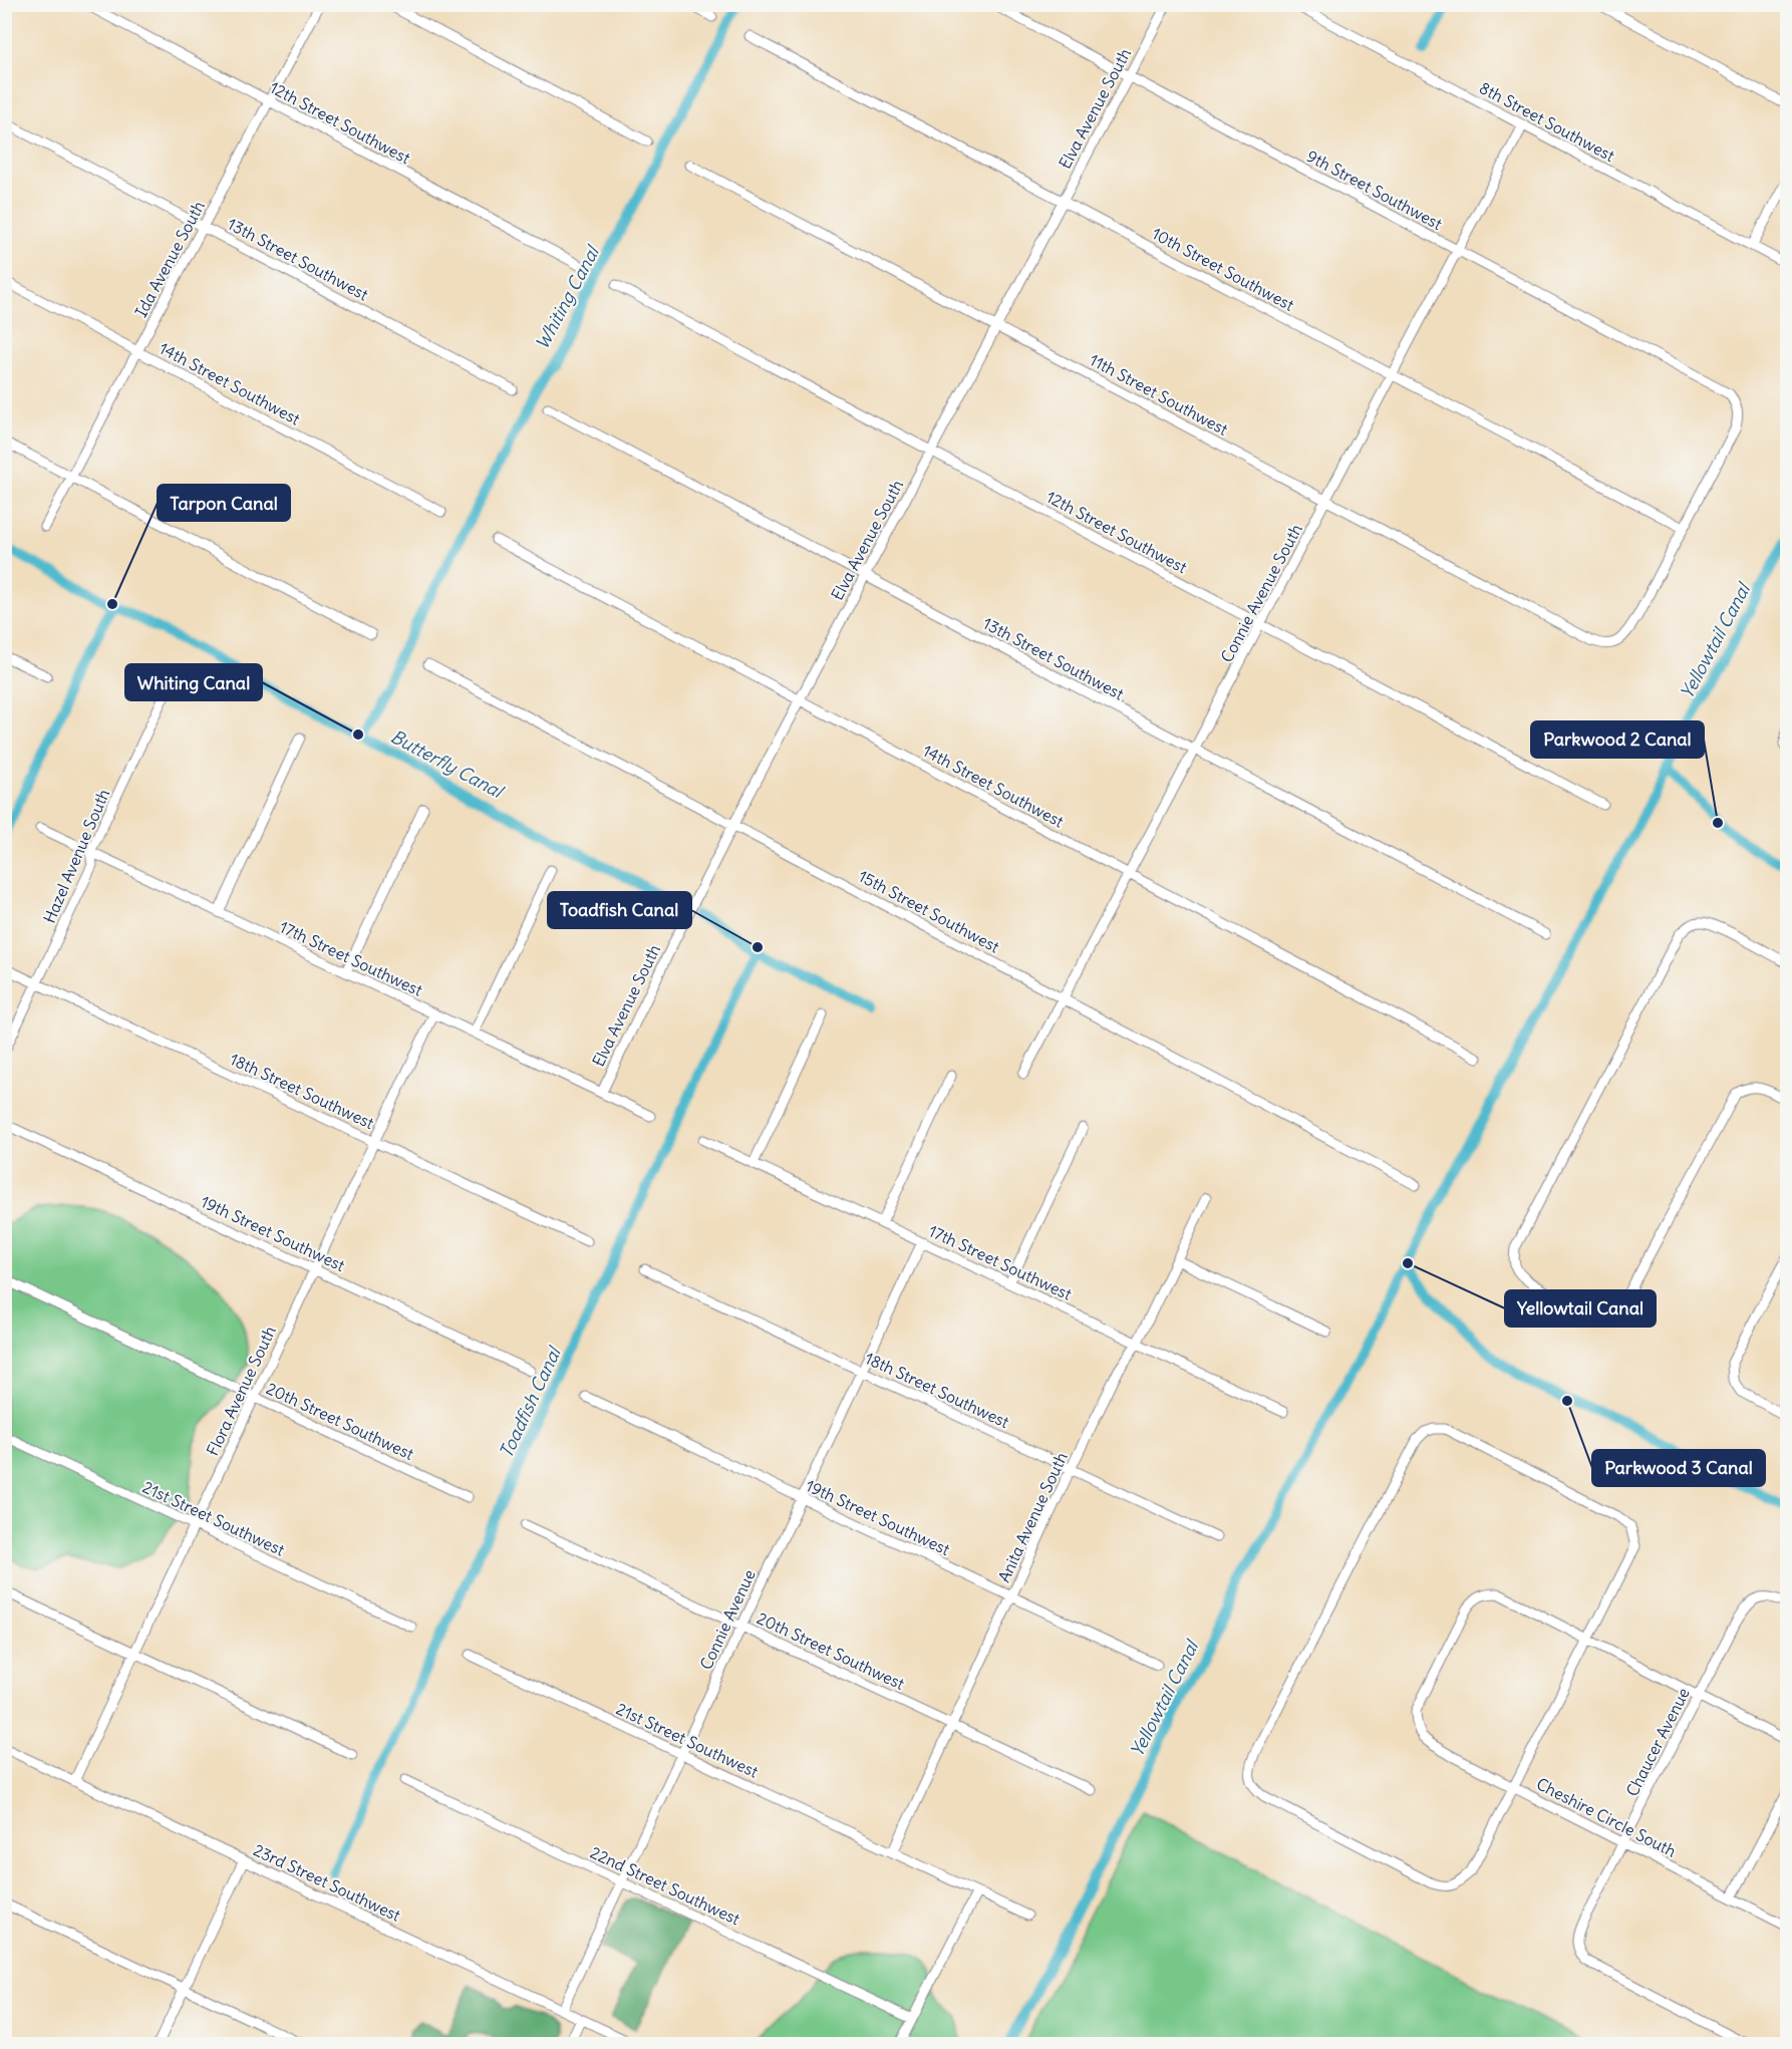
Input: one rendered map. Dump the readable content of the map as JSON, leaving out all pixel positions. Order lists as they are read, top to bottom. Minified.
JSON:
{"streets":{"street":["Elva Avenue South","8th Street Southwest","12th Street Southwest","9th Street Southwest","Ida Avenue South","13th Street Southwest","10th Street Southwest","14th Street Southwest","11th Street Southwest","Connie Avenue South","Hazel Avenue South","15th Street Southwest","17th Street Southwest","18th Street Southwest","19th Street Southwest","Flora Avenue South","20th Street Southwest","Anita Avenue South","21st Street Southwest","Connie Avenue","Chaucer Avenue","Cheshire Circle South","23rd Street Southwest","22nd Street Southwest"]},"crossings":[["Elva Avenue South","12th Street Southwest"],["Elva Avenue South","9th Street Southwest"],["Elva Avenue South","13th Street Southwest"],["Elva Avenue South","10th Street Southwest"],["Elva Avenue South","14th Street Southwest"],["Elva Avenue South","11th Street Southwest"],["Elva Avenue South","15th Street Southwest"],["Elva Avenue South","17th Street Southwest"],["8th Street Southwest","Connie Avenue South"],["12th Street Southwest","Ida Avenue South"],["12th Street Southwest","Connie Avenue South"],["9th Street Southwest","10th Street Southwest"],["9th Street Southwest","11th Street Southwest"],["9th Street Southwest","Connie Avenue South"],["Ida Avenue South","13th Street Southwest"],["Ida Avenue South","14th Street Southwest"],["13th Street Southwest","Connie Avenue South"],["10th Street Southwest","11th Street Southwest"],["10th Street Southwest","Connie Avenue South"],["14th Street Southwest","Connie Avenue South"],["11th Street Southwest","Connie Avenue South"],["Connie Avenue South","15th Street Southwest"],["Hazel Avenue South","17th Street Southwest"],["Hazel Avenue South","18th Street Southwest"],["17th Street Southwest","Flora Avenue South"],["17th Street Southwest","Anita Avenue South"],["17th Street Southwest","Connie Avenue"],["18th Street Southwest","Flora Avenue South"],["18th Street Southwest","Anita Avenue South"],["18th Street Southwest","Connie Avenue"],["19th Street Southwest","Flora Avenue South"],["19th Street Southwest","Anita Avenue South"],["19th Street Southwest","Connie Avenue"],["Flora Avenue South","20th Street Southwest"],["Flora Avenue South","21st Street Southwest"],["Flora Avenue South","23rd Street Southwest"],["20th Street Southwest","Anita Avenue South"],["20th Street Southwest","Connie Avenue"],["Anita Avenue South","21st Street Southwest"],["21st Street Southwest","Connie Avenue"],["Connie Avenue","23rd Street Southwest"],["Connie Avenue","22nd Street Southwest"],["Chaucer Avenue","Cheshire Circle South"]],"water":["Whiting Canal","Yellowtail Canal","Butterfly Canal","Toadfish Canal"],"places":["Tarpon Canal","Whiting Canal","Parkwood 2 Canal","Toadfish Canal","Yellowtail Canal","Parkwood 3 Canal"]}
